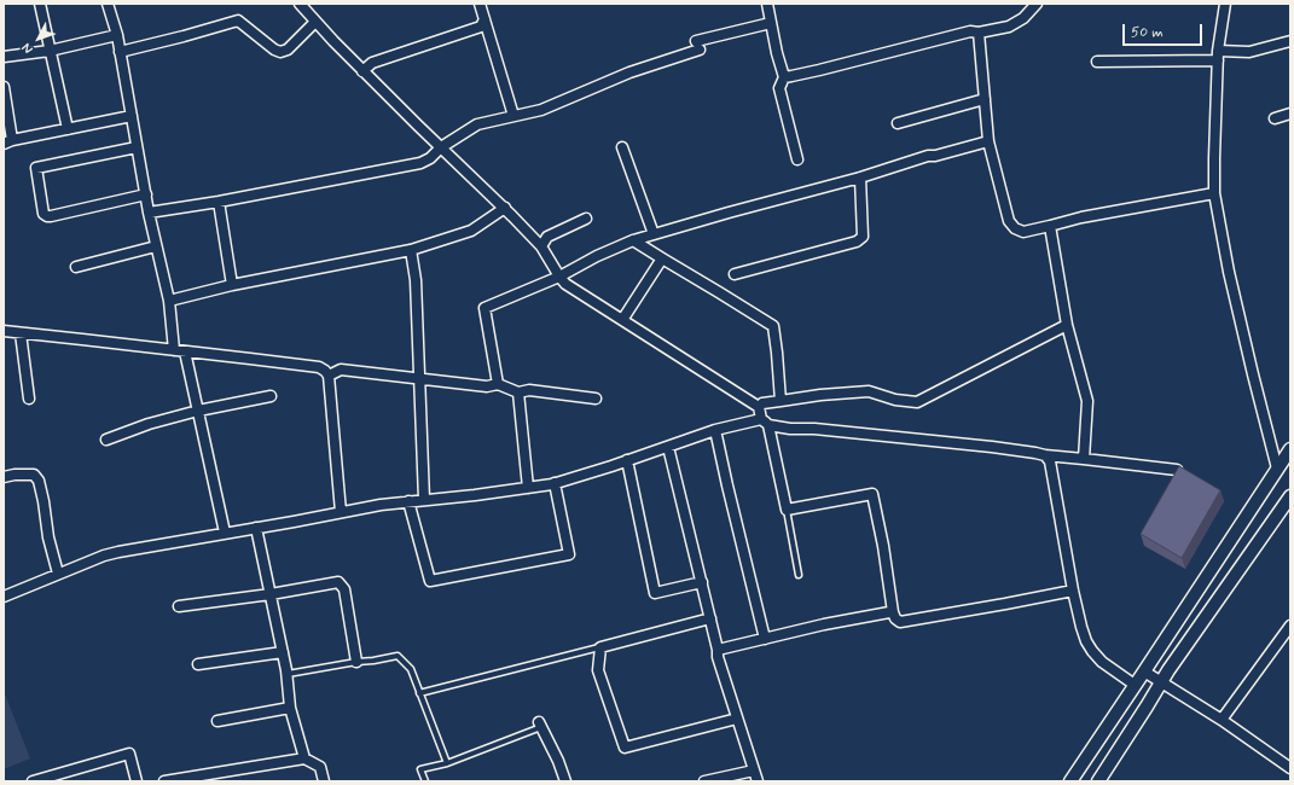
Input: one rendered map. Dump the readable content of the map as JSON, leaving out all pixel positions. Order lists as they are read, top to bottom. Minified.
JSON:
{"scale_bar":"50 m","north":"bottom left"}
